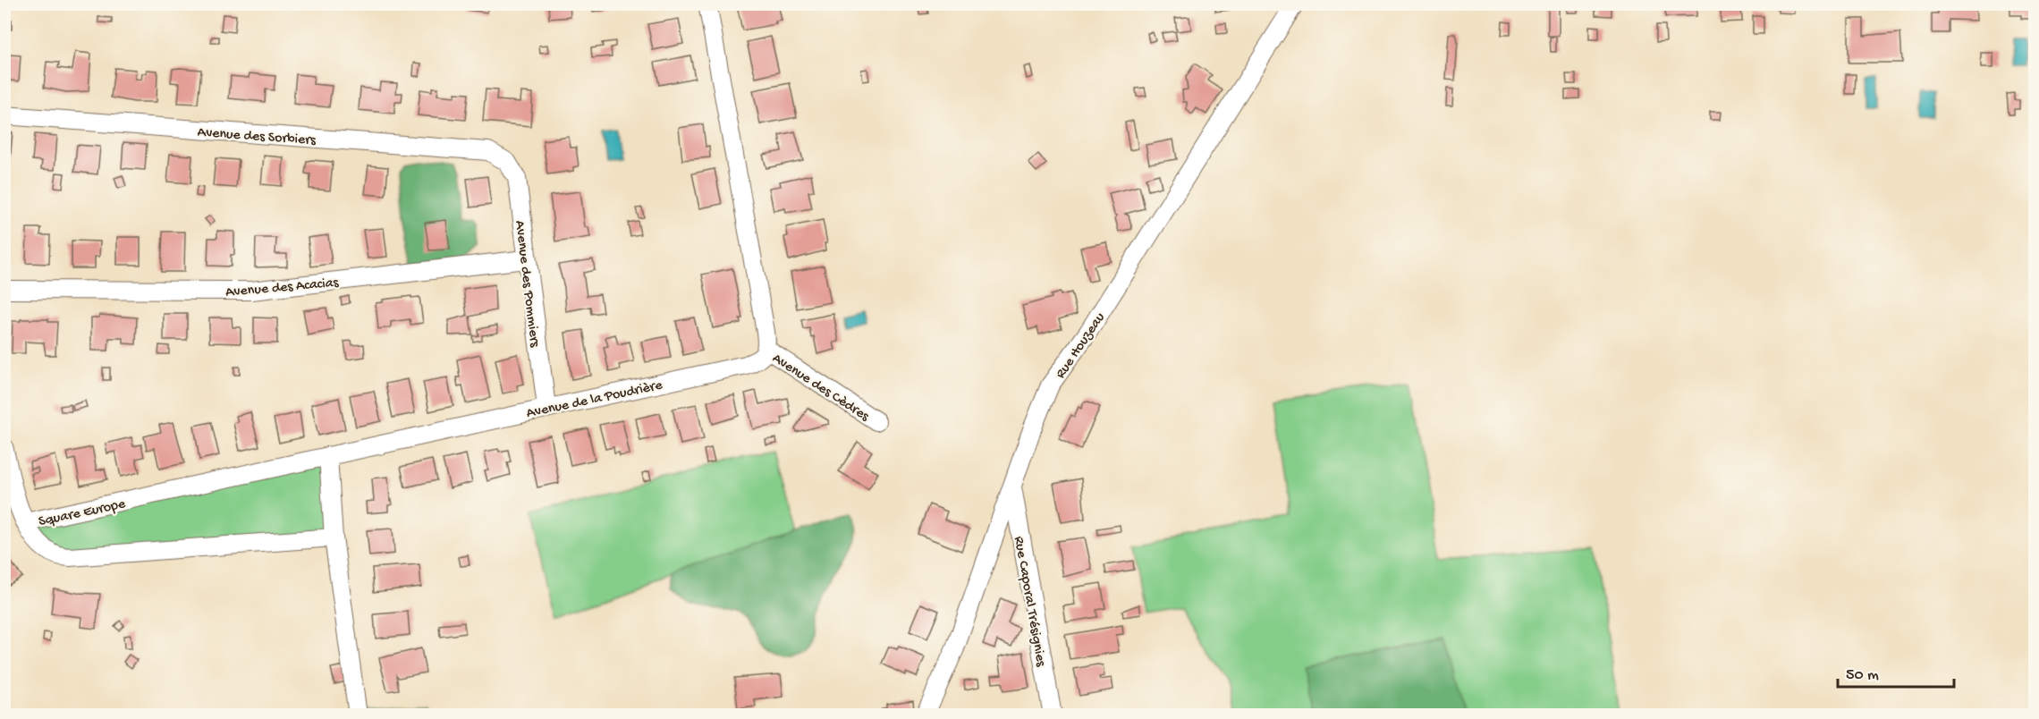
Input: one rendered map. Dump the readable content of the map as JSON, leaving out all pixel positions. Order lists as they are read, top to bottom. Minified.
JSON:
{"streets":{"street":["Avenue des Sorbiers","Avenue des Pommiers","Avenue des Acacias","Rue Houzeau","Avenue des Cèdres","Avenue de la Poudrière","Square Europe","Rue Caporal Trésignies"]},"crossings":[["Avenue des Sorbiers","Avenue des Pommiers"],["Avenue des Pommiers","Avenue des Acacias"],["Avenue des Pommiers","Avenue de la Poudrière"],["Rue Houzeau","Rue Caporal Trésignies"],["Avenue des Cèdres","Avenue de la Poudrière"],["Avenue de la Poudrière","Square Europe"]],"scale_bar":"50 m"}
